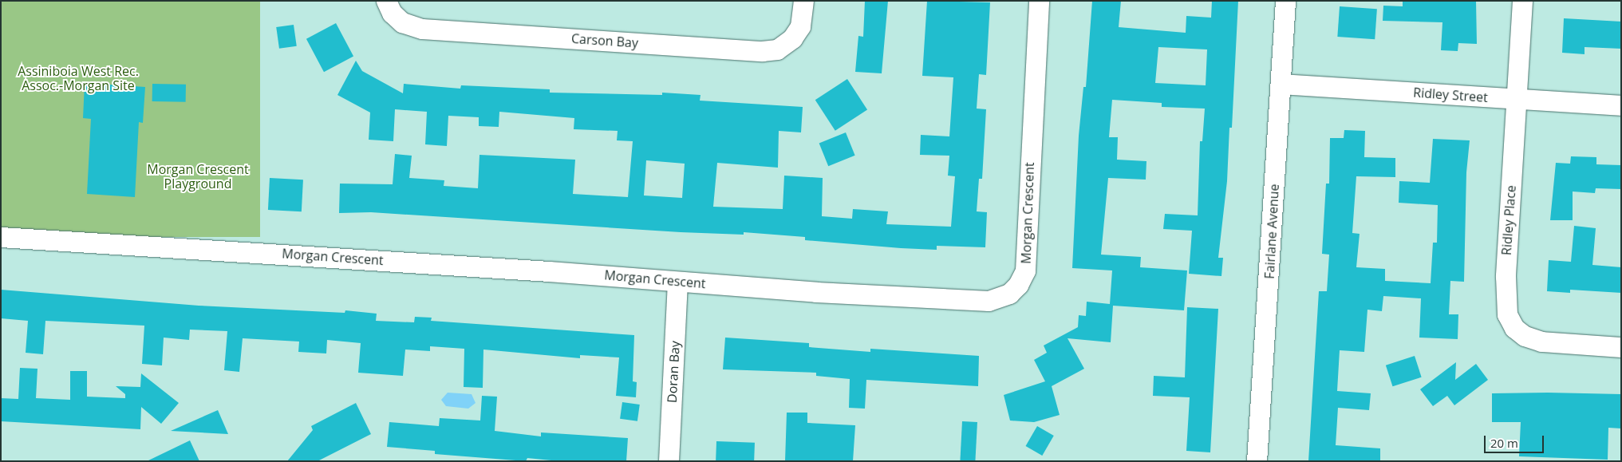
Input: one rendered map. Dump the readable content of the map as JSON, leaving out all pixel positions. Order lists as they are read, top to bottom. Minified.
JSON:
{"streets":{"street":["Carson Bay","Ridley Street","Morgan Crescent","Ridley Place","Fairlane Avenue","Doran Bay"]},"crossings":[["Ridley Street","Ridley Place"],["Ridley Street","Fairlane Avenue"],["Morgan Crescent","Doran Bay"]],"parks":["Assiniboia West Rec. Assoc.-Morgan Site","Morgan Crescent Playground"],"scale_bar":"20 m"}
